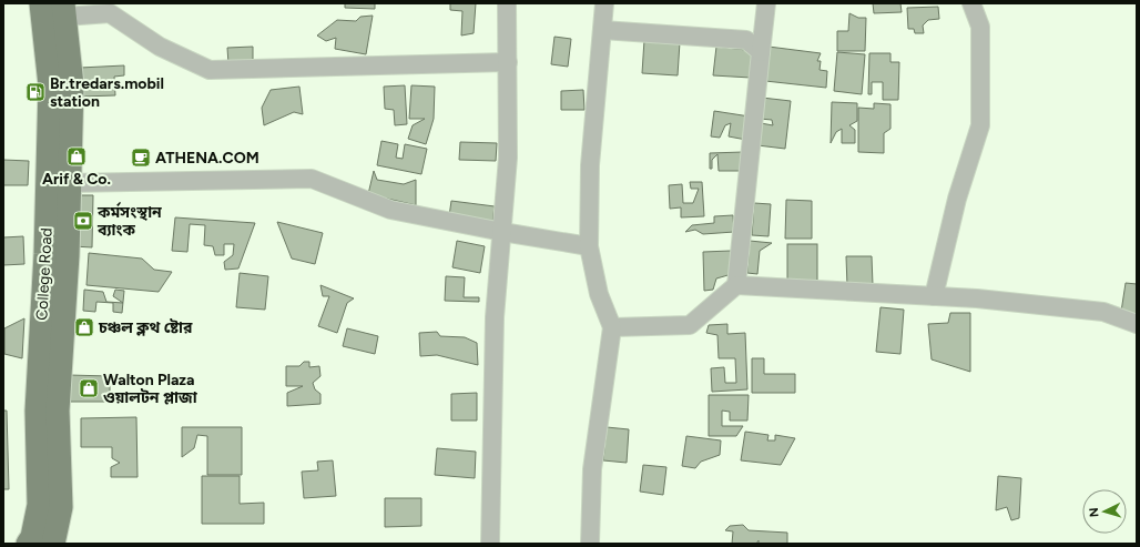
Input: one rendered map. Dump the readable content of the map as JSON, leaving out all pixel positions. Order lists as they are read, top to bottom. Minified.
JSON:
{"streets":{"main road":["College Road"]},"places":{"fuel station":["Br.tredars.mobil station"],"shop":["Arif & Co.","চঞ্চল ক্লথ ষ্টোর","Walton Plaza ওয়ালটন প্লাজা"],"cafe":["ATHENA.COM"],"bank":["কর্মসংস্থান ব্যাংক"]},"north":"left"}
